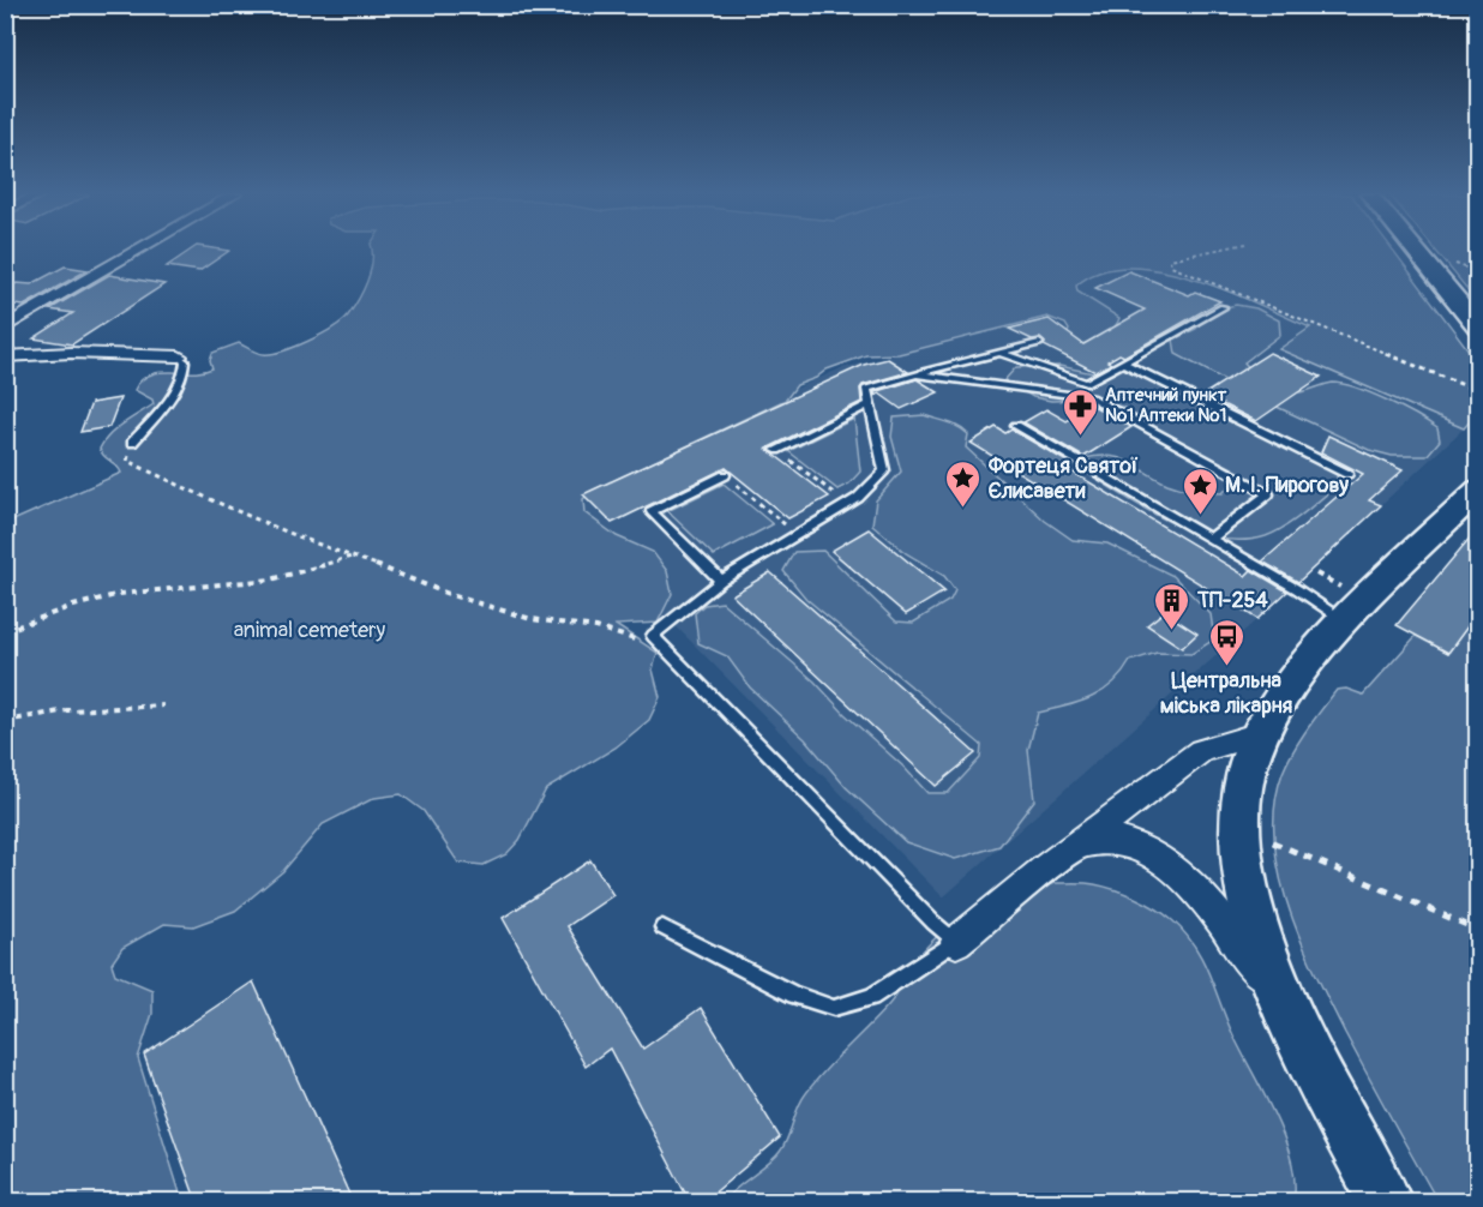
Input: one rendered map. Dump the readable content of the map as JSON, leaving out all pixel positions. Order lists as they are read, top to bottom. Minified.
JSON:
{"parks":["animal cemetery"],"places":{"pharmacy":["Аптечний пункт №1 Аптеки №1"],"place":["Фортеця Святої Єлисавети","М. І. Пирогову"],"building":["ТП-254"],"bus stop":["Центральна міська лікарня"]}}
